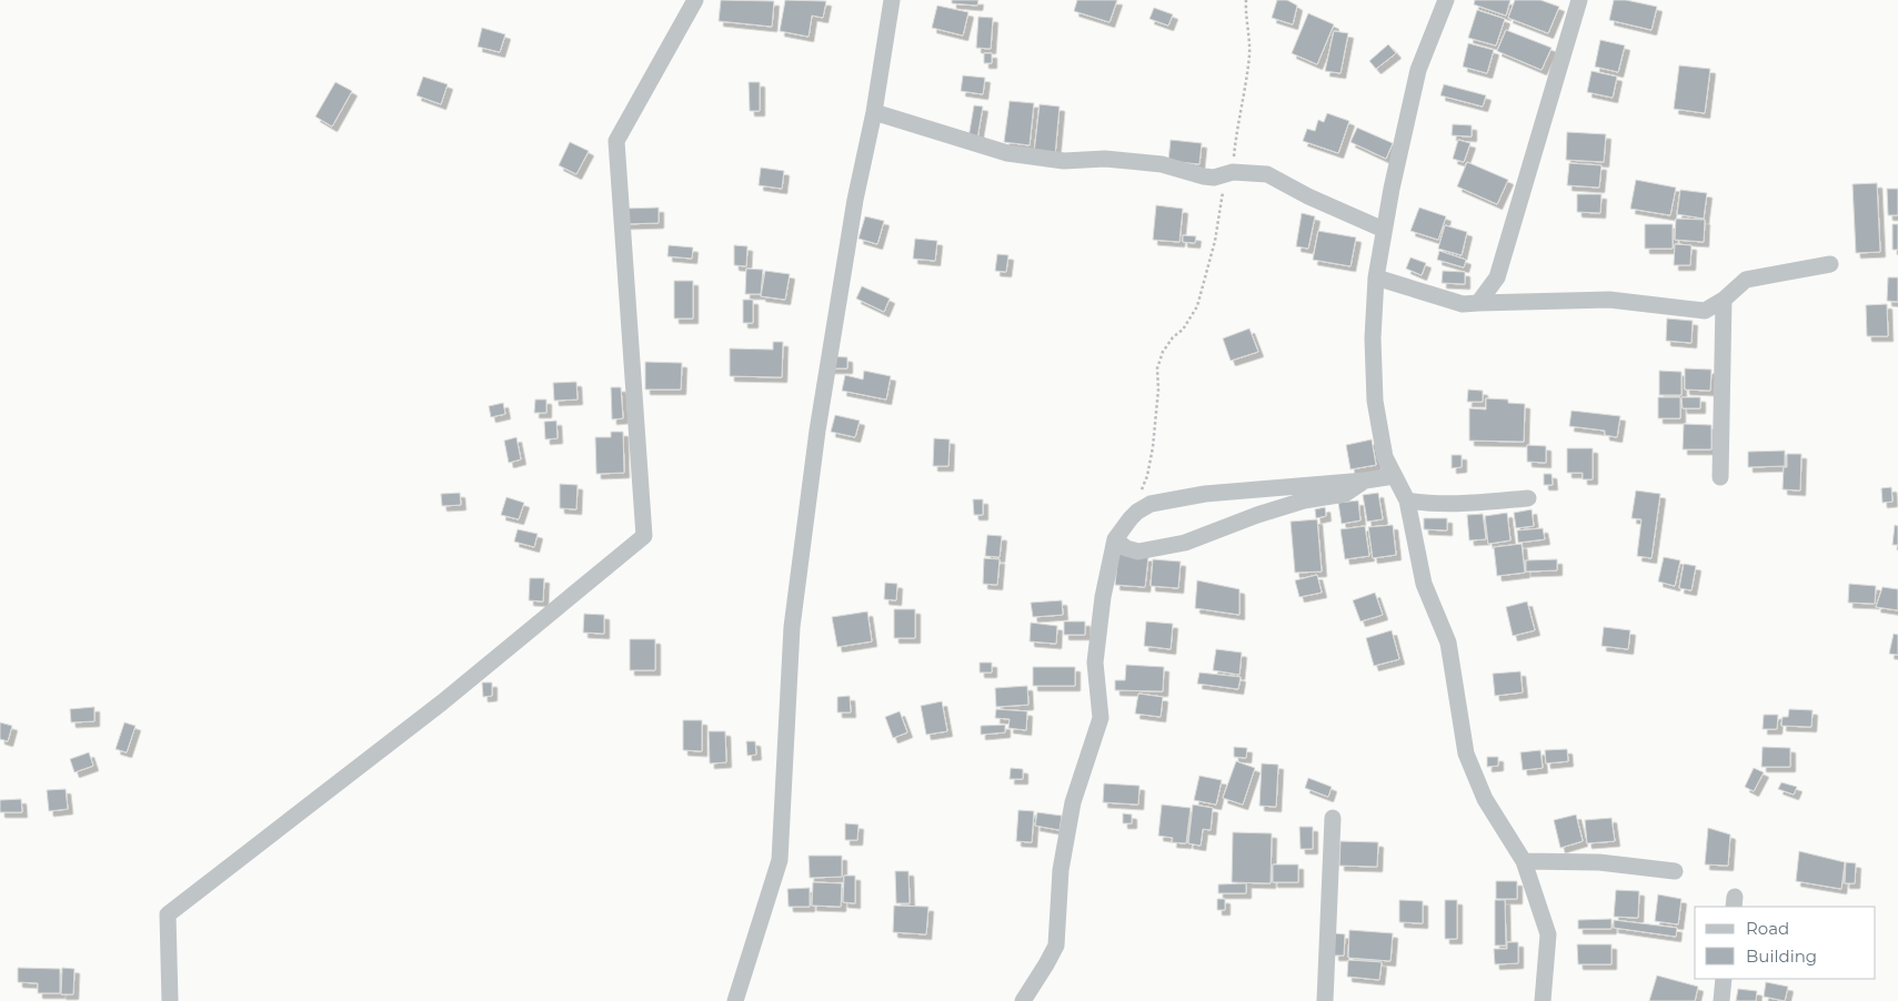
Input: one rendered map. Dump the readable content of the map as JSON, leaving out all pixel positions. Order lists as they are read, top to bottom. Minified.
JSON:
{"legend":["Road","Building"]}
